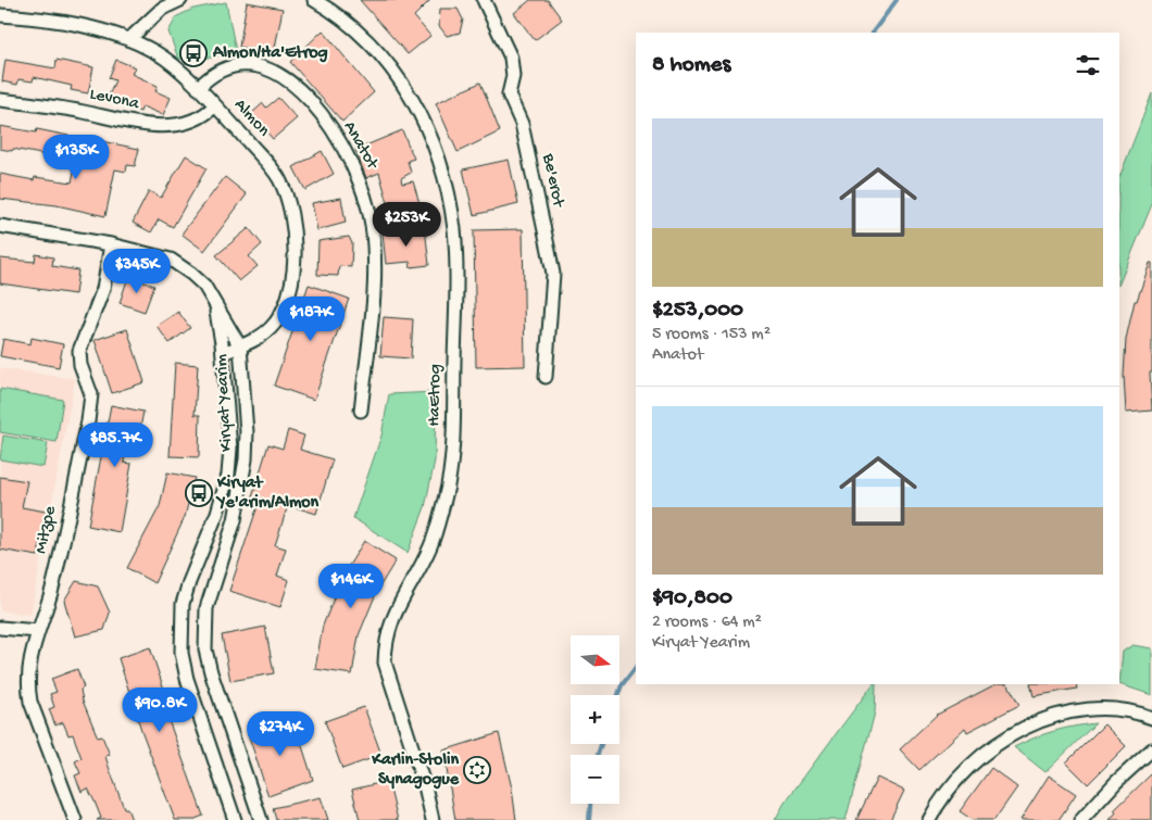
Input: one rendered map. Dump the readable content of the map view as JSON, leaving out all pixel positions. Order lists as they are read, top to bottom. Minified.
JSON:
{"streets":{"street":["Levona","Almon","Anatot","Be'erot","HaEtrog","Kiryat Yearim","Mitzpe"]},"crossings":[["Levona","Almon"],["Almon","Anatot"],["Almon","Kiryat Yearim"],["Kiryat Yearim","Mitzpe"]],"places":{"bus stop":["Almon/Ha'Etrog","Kiryat Ye'arim/Almon"],"synagogue":["Karlin-Stolin Synagogue"]},"north":"right","page":{"heading":"8 homes","list":[{"name":"$253,000","note":"5 rooms · 153 m² · Anatot"},{"name":"$90,800","note":"2 rooms · 64 m² · Kiryat Yearim"}],"price":["$135K","$253K","$345K","$187K","$85.7K","$146K","$90.8K","$274K"],"map_buttons":["+","−"]}}
